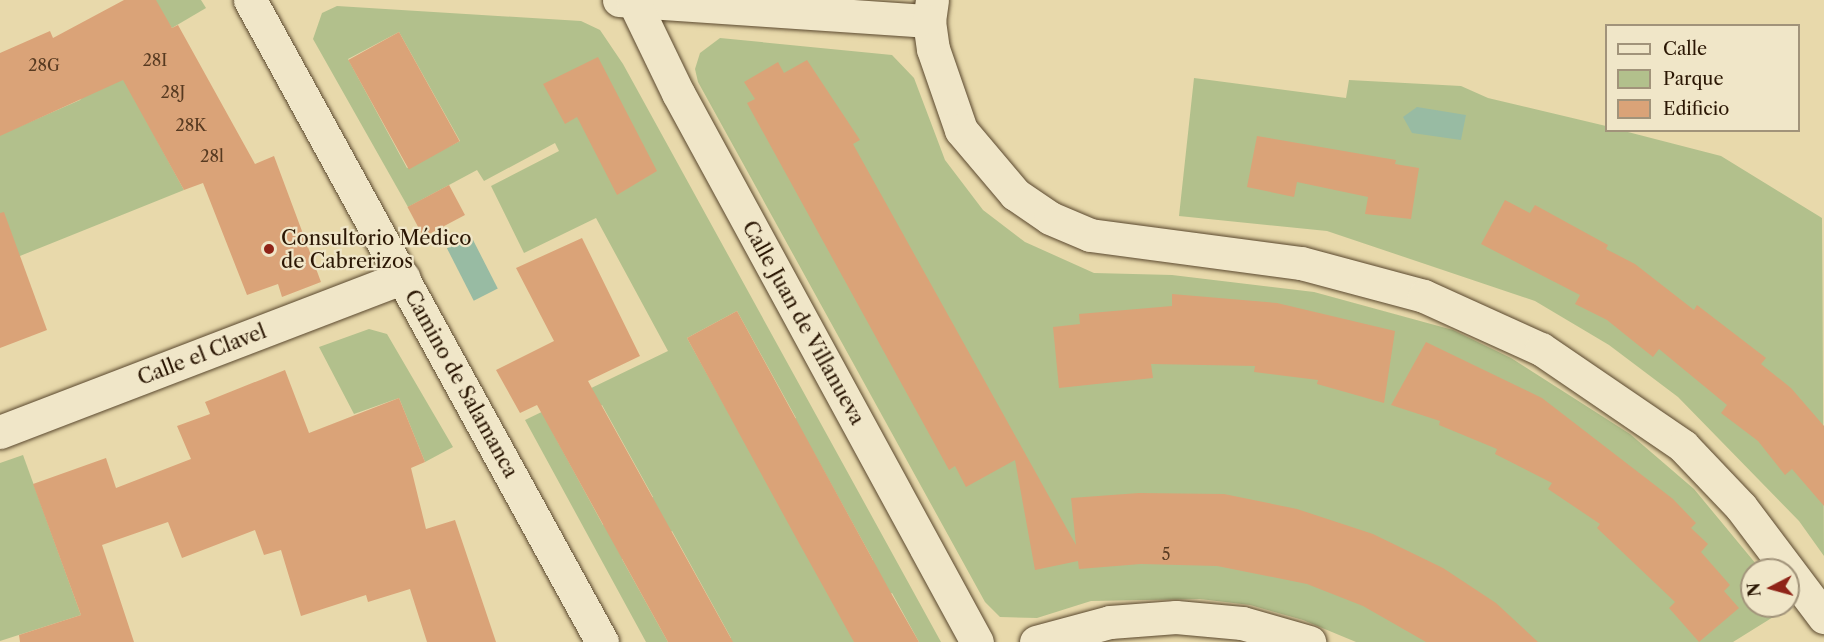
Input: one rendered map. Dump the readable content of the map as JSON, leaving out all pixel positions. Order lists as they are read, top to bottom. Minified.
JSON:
{"streets":{"street":["Calle Juan de Villanueva","Calle el Clavel","Camino de Salamanca"]},"crossings":[["Calle el Clavel","Camino de Salamanca"]],"places":["Consultorio Médico de Cabrerizos"],"house_numbers":["28I","28G","28J","28K","28l","5"],"legend":["Calle","Parque","Edificio"],"north":"left"}
